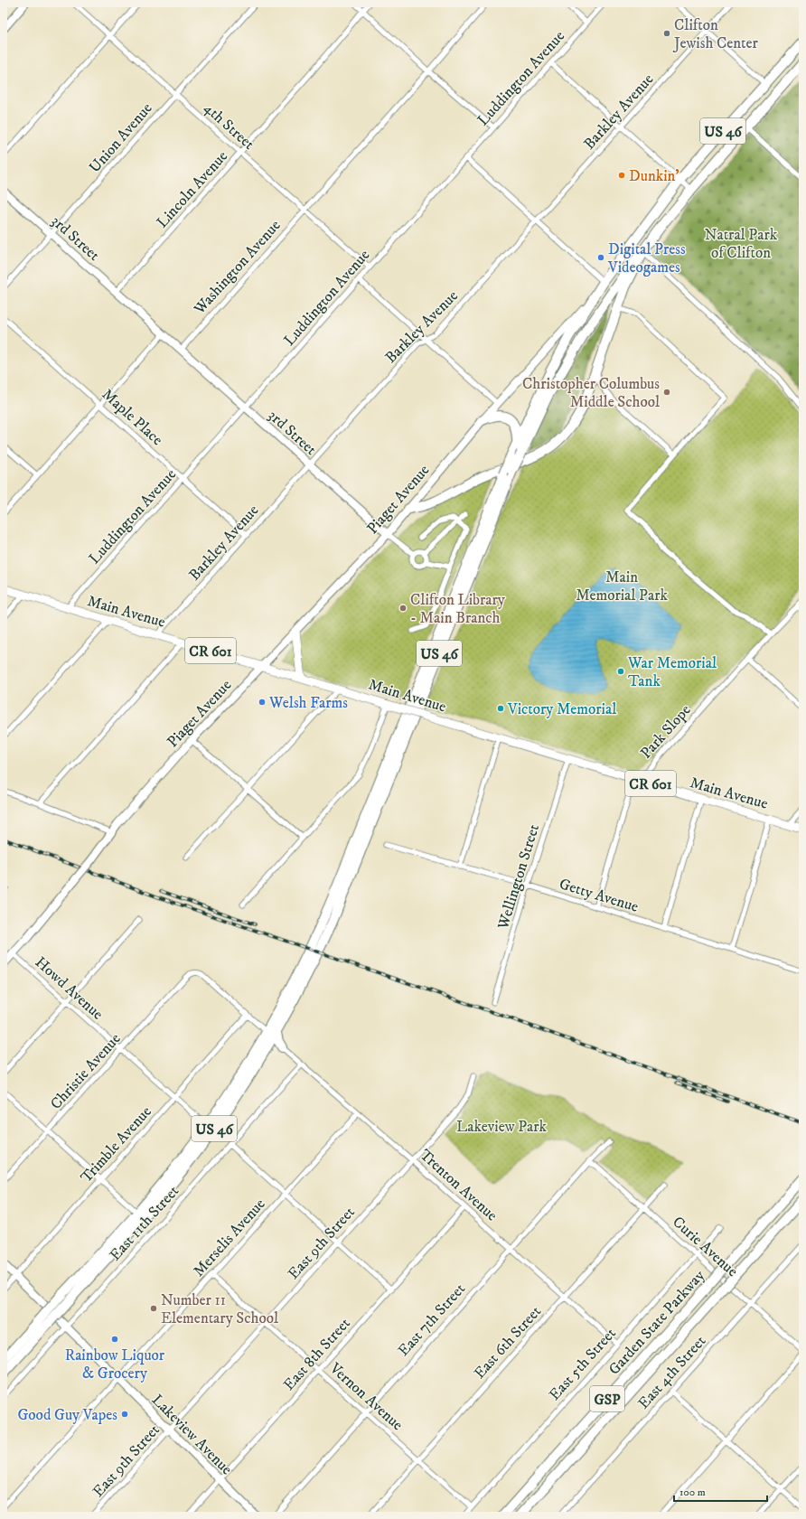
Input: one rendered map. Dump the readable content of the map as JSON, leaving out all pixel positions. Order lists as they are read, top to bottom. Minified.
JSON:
{"streets":{"highway":["US 46","Piaget Avenue","Garden State Parkway","GSP"],"main road":["Main Avenue","CR 601"],"street":["Luddington Avenue","Barkley Avenue","4th Street","Union Avenue","Lincoln Avenue","3rd Street","Washington Avenue","Maple Place","Park Slope","Wellington Street","Getty Avenue","Howd Avenue","Christie Avenue","Trimble Avenue","Trenton Avenue","East 11th Street","Merselis Avenue","East 9th Street","Curie Avenue","East 7th Street","East 6th Street","East 8th Street","East 5th Street","East 4th Street","Vernon Avenue","Lakeview Avenue"]},"crossings":[["Luddington Avenue","4th Street"],["Luddington Avenue","3rd Street"],["Luddington Avenue","Maple Place"],["Luddington Avenue","Main Avenue"],["Barkley Avenue","3rd Street"],["Barkley Avenue","Maple Place"],["Barkley Avenue","Main Avenue"],["4th Street","Union Avenue"],["4th Street","Lincoln Avenue"],["4th Street","Washington Avenue"],["US 46","Piaget Avenue"],["US 46","Howd Avenue"],["Union Avenue","3rd Street"],["Lincoln Avenue","3rd Street"],["3rd Street","Washington Avenue"],["3rd Street","Piaget Avenue"],["Piaget Avenue","Main Avenue"],["Piaget Avenue","Howd Avenue"],["Main Avenue","Park Slope"],["Main Avenue","Wellington Street"],["Park Slope","Getty Avenue"],["Wellington Street","Getty Avenue"],["Howd Avenue","Christie Avenue"],["Howd Avenue","Trimble Avenue"],["Christie Avenue","Trimble Avenue"],["Trimble Avenue","Lakeview Avenue"],["Trenton Avenue","East 11th Street"],["Trenton Avenue","Merselis Avenue"],["Trenton Avenue","East 9th Street"],["Trenton Avenue","East 7th Street"],["Trenton Avenue","East 6th Street"],["Trenton Avenue","East 8th Street"],["Trenton Avenue","East 5th Street"],["East 11th Street","Lakeview Avenue"],["Merselis Avenue","Vernon Avenue"],["Merselis Avenue","Lakeview Avenue"],["East 9th Street","Vernon Avenue"],["East 9th Street","Lakeview Avenue"],["Curie Avenue","East 7th Street"],["Curie Avenue","East 6th Street"],["Curie Avenue","East 5th Street"],["Curie Avenue","East 4th Street"],["East 7th Street","Vernon Avenue"],["East 6th Street","Vernon Avenue"],["East 8th Street","Vernon Avenue"],["East 8th Street","Lakeview Avenue"],["East 5th Street","Vernon Avenue"]],"parks":["Natral Park of Clifton","Main Memorial Park","Lakeview Park"],"places":["Clifton Jewish Center","Dunkin'","Digital Press Videogames","Christopher Columbus Middle School","Clifton Library - Main Branch","War Memorial Tank","Welsh Farms","Victory Memorial","Number 11 Elementary School","Rainbow Liquor & Grocery","Good Guy Vapes"],"scale_bar":"100 m"}
